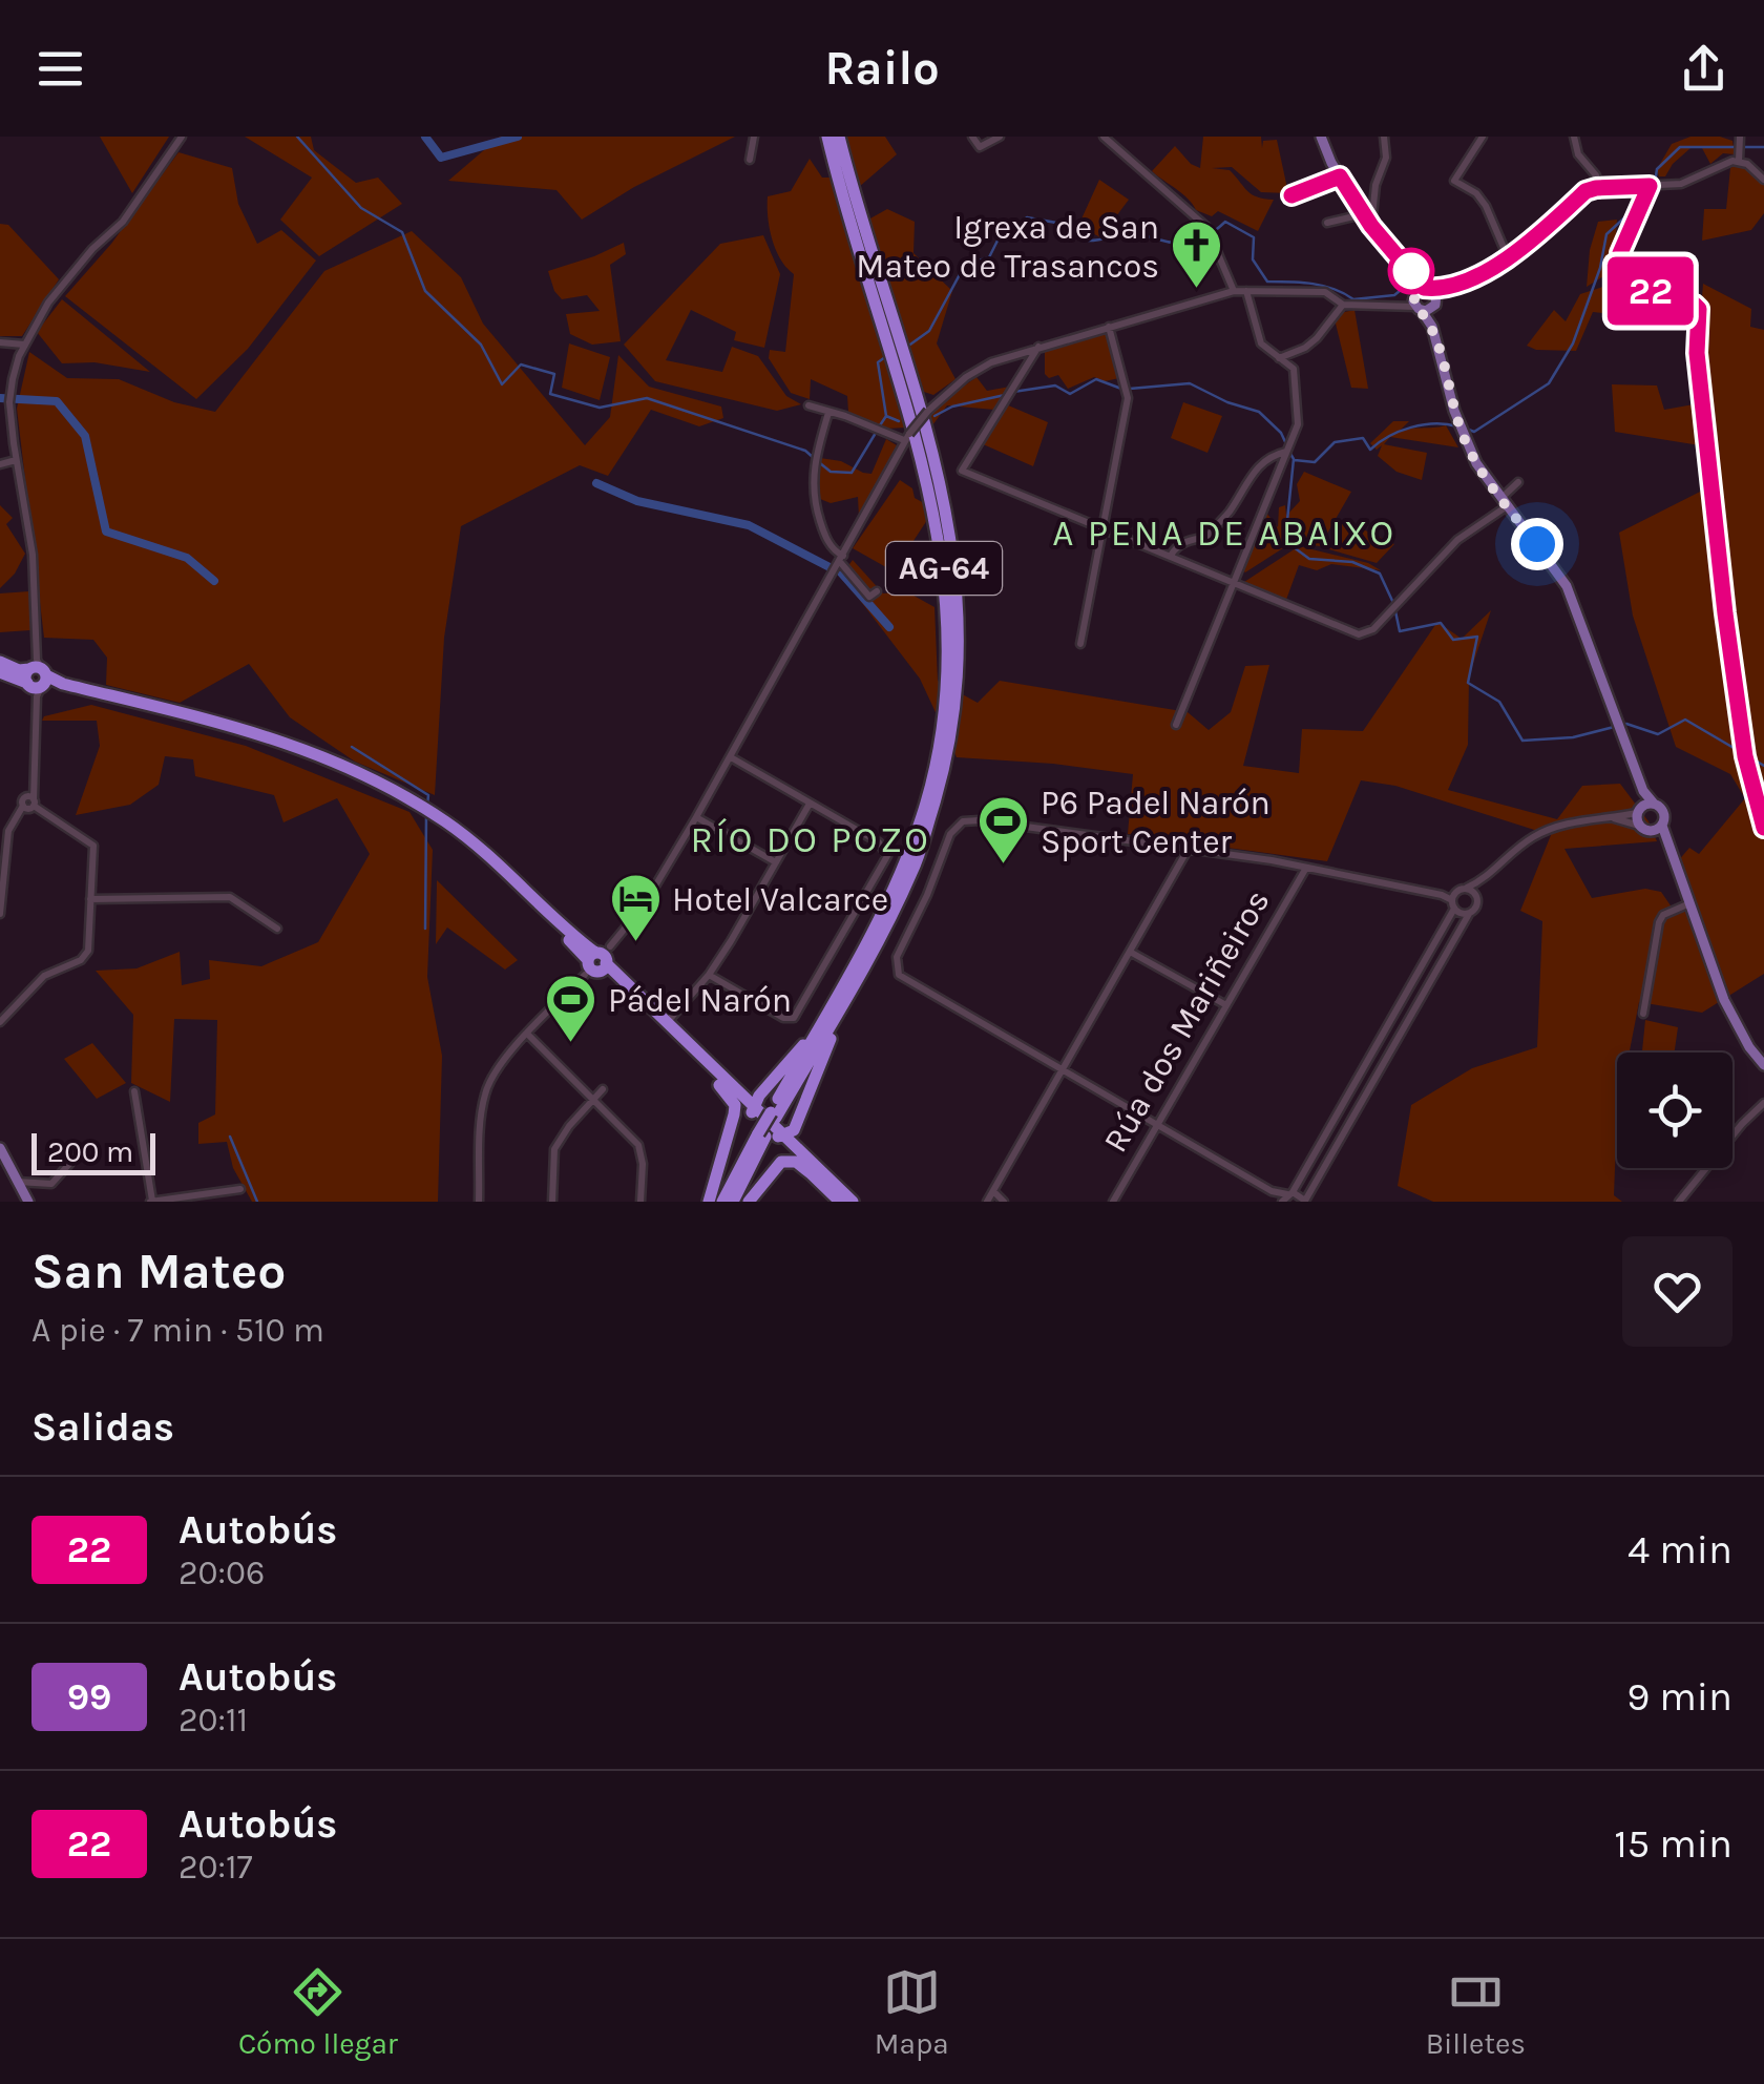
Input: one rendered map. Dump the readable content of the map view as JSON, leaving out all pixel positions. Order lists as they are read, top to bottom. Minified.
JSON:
{"streets":{"highway":["AG-64"],"street":["Rúa dos Mariñeiros"]},"districts":["A PENA DE ABAIXO","RÍO DO POZO"],"places":{"church":["Igrexa de San Mateo de Trasancos"],"sports":["P6 Padel Narón Sport Center","Pádel Narón"],"hotel":["Hotel Valcarce"]},"lines":["bus line 22"],"scale_bar":"200 m","page":{"header":"Railo","on_map":"22","scale":"200 m","heading":[["San Mateo","A pie · 7 min · 510 m"],"Salidas"],"list":[{"mark":"22","name":"Autobús","note":"20:06","value":"4 min"},{"mark":"99","name":"Autobús","note":"20:11","value":"9 min"},{"mark":"22","name":"Autobús","note":"20:17","value":"15 min"}],"tabs":["Cómo llegar","Mapa","Billetes"]}}
